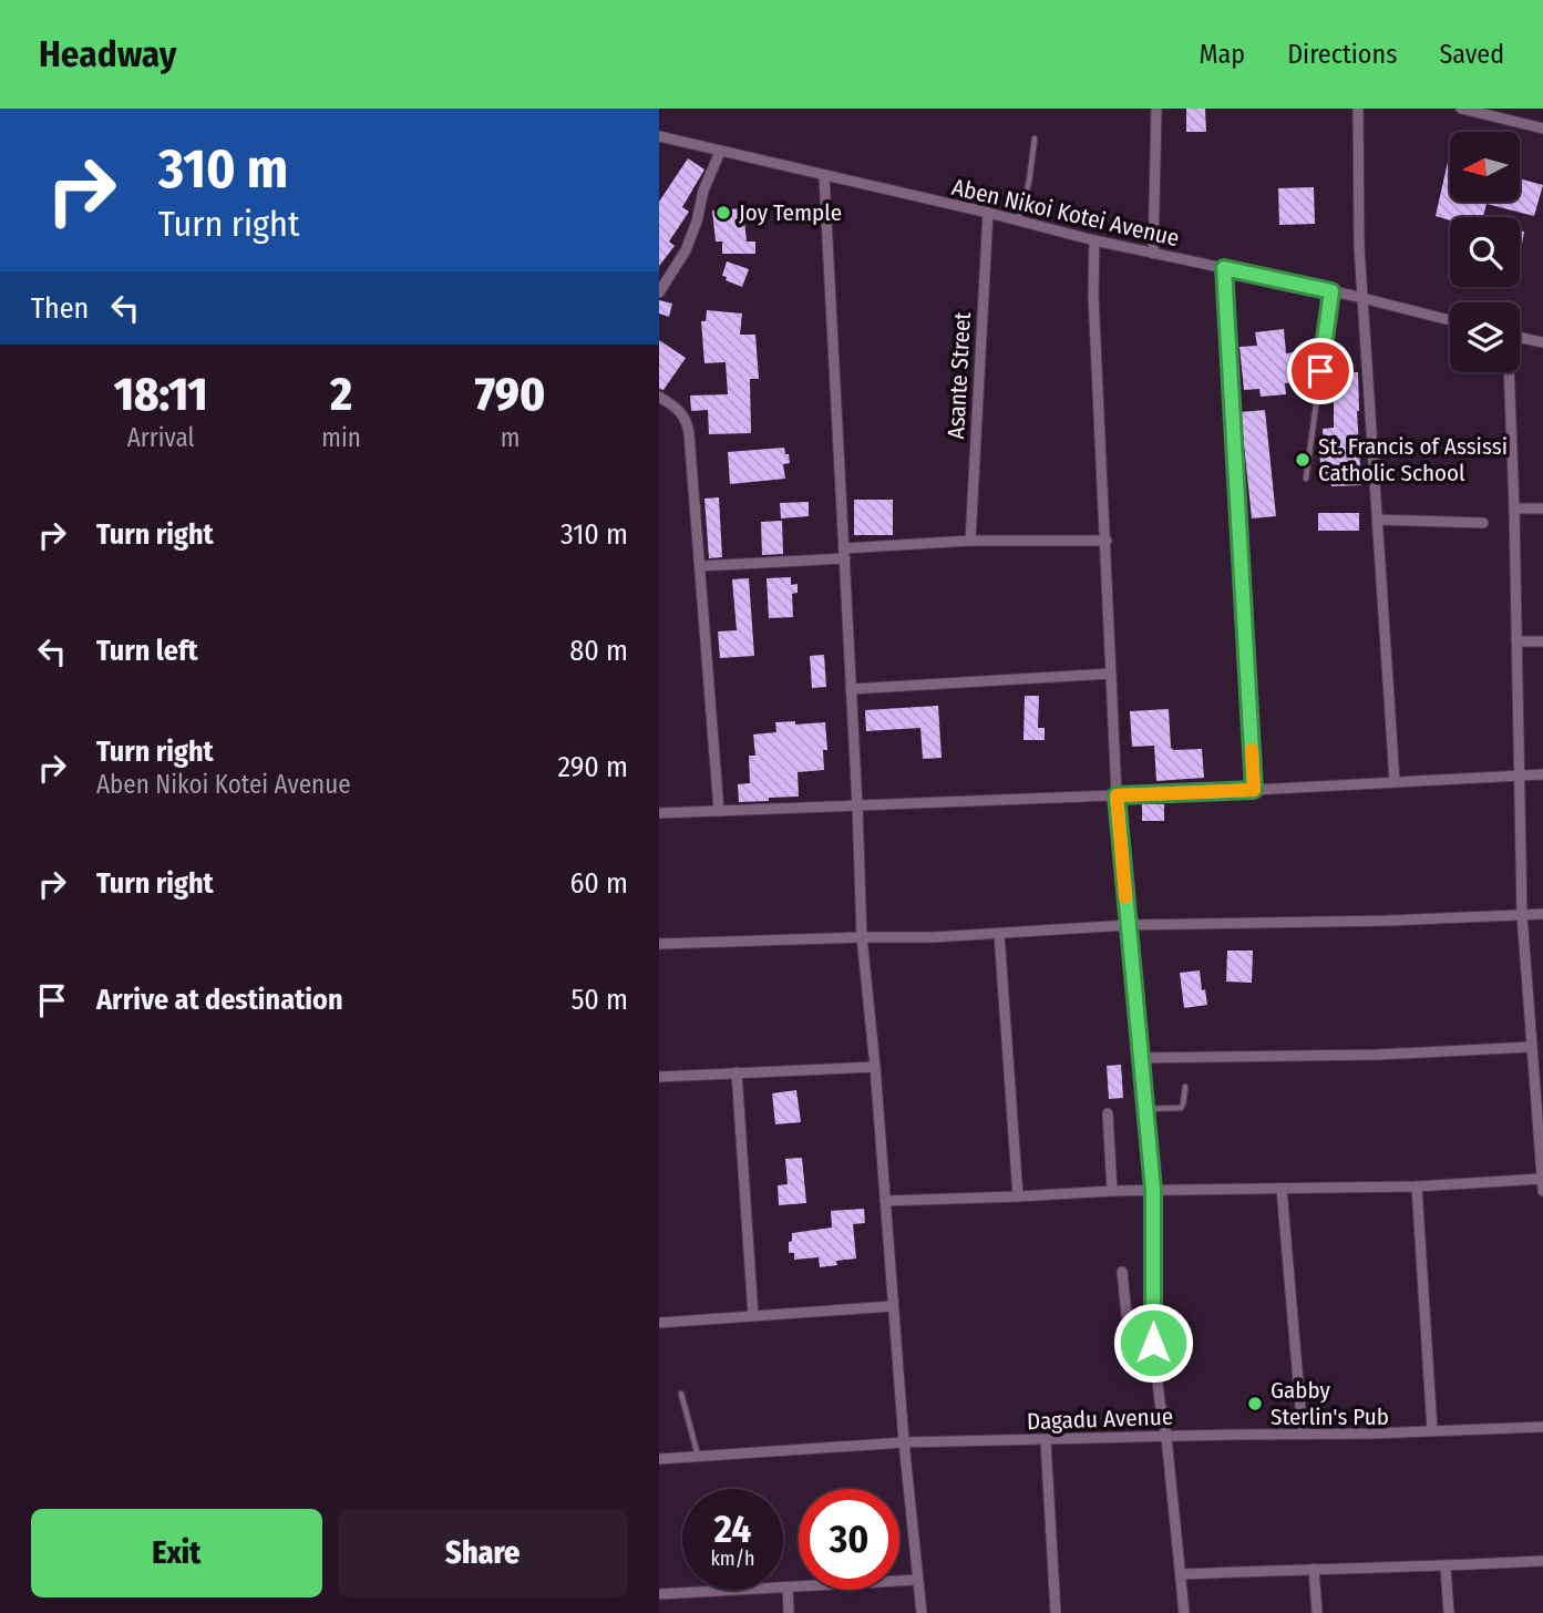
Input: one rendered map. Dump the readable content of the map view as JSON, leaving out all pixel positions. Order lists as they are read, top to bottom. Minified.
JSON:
{"streets":{"street":["Aben Nikoi Kotei Avenue","Asante Street","Dagadu Avenue"]},"crossings":[["Aben Nikoi Kotei Avenue","Asante Street"]],"places":["Joy Temple","St. Francis of Assissi Catholic School","Gabby Sterlin's Pub"],"north":"left","page":{"header":"Headway","nav":["Map","Directions","Saved"],"turn":["310 m","Turn right"],"then":"Then","eta":["18:11","Arrival","2","min","790","m"],"list":[{"name":"Turn right","value":"310 m"},{"name":"Turn left","value":"80 m"},{"name":"Turn right","note":"Aben Nikoi Kotei Avenue","value":"290 m"},{"name":"Turn right","value":"60 m"},{"name":"Arrive at destination","value":"50 m"}],"speed":"24 km/h","limit":"30","buttons":["Exit","Share"]}}
